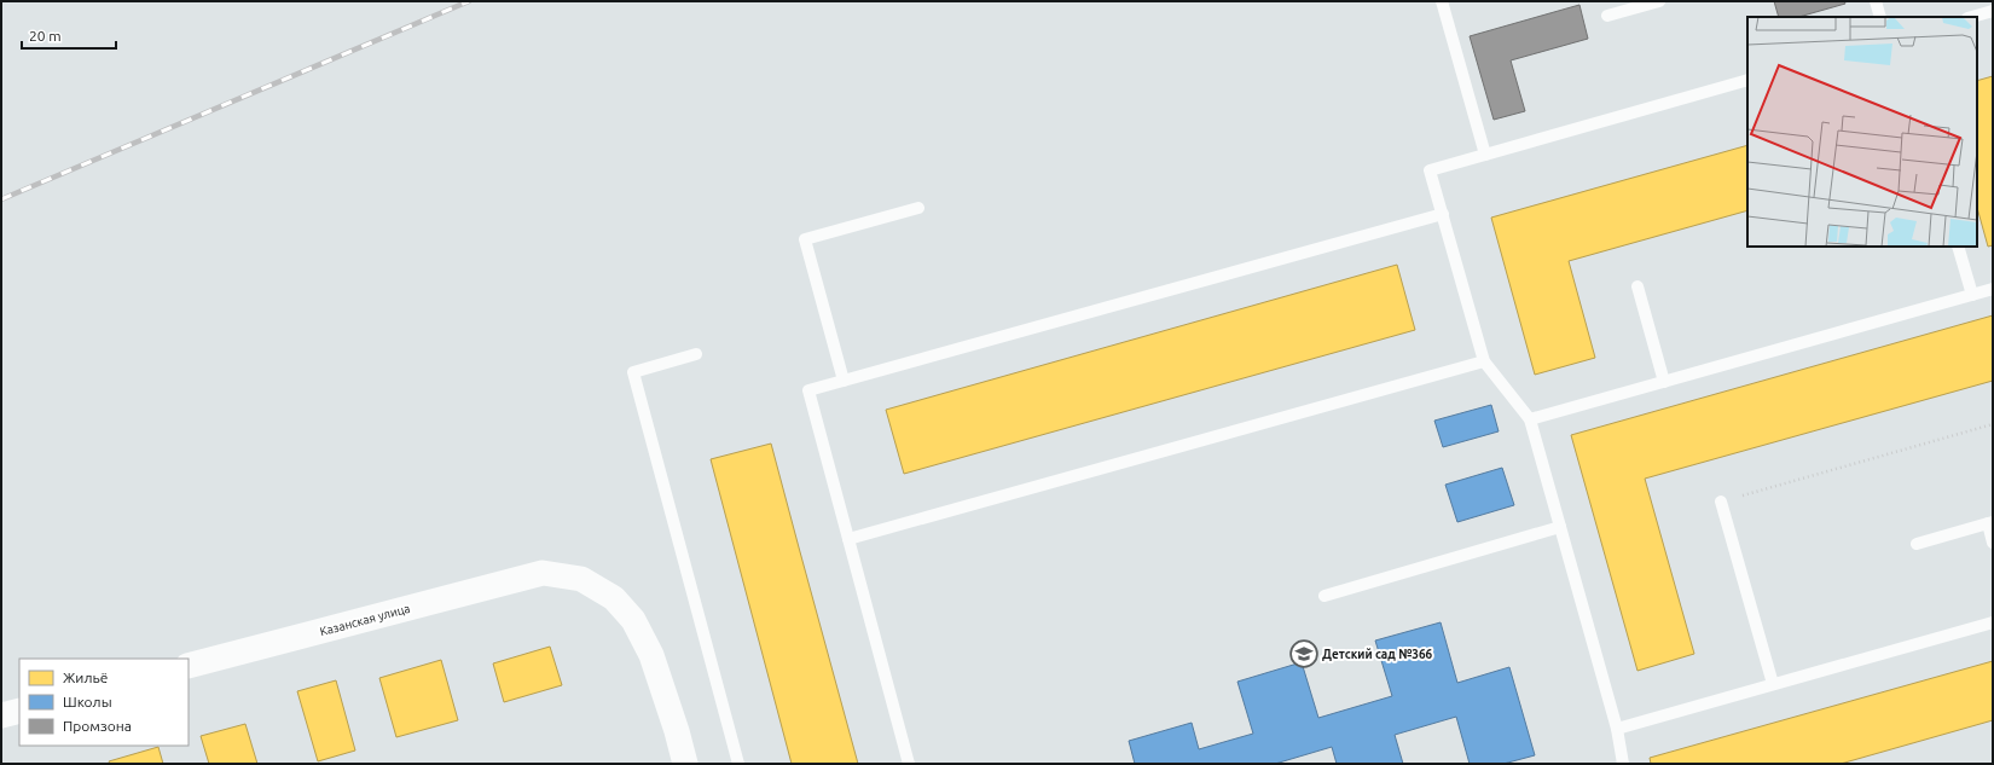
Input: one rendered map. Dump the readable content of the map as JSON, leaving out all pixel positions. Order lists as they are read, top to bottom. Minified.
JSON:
{"streets":{"street":["Казанская улица"]},"places":{"school or university":["Детский сад №366"]},"legend":["Жильё","Школы","Промзона"],"scale_bar":"20 m"}
